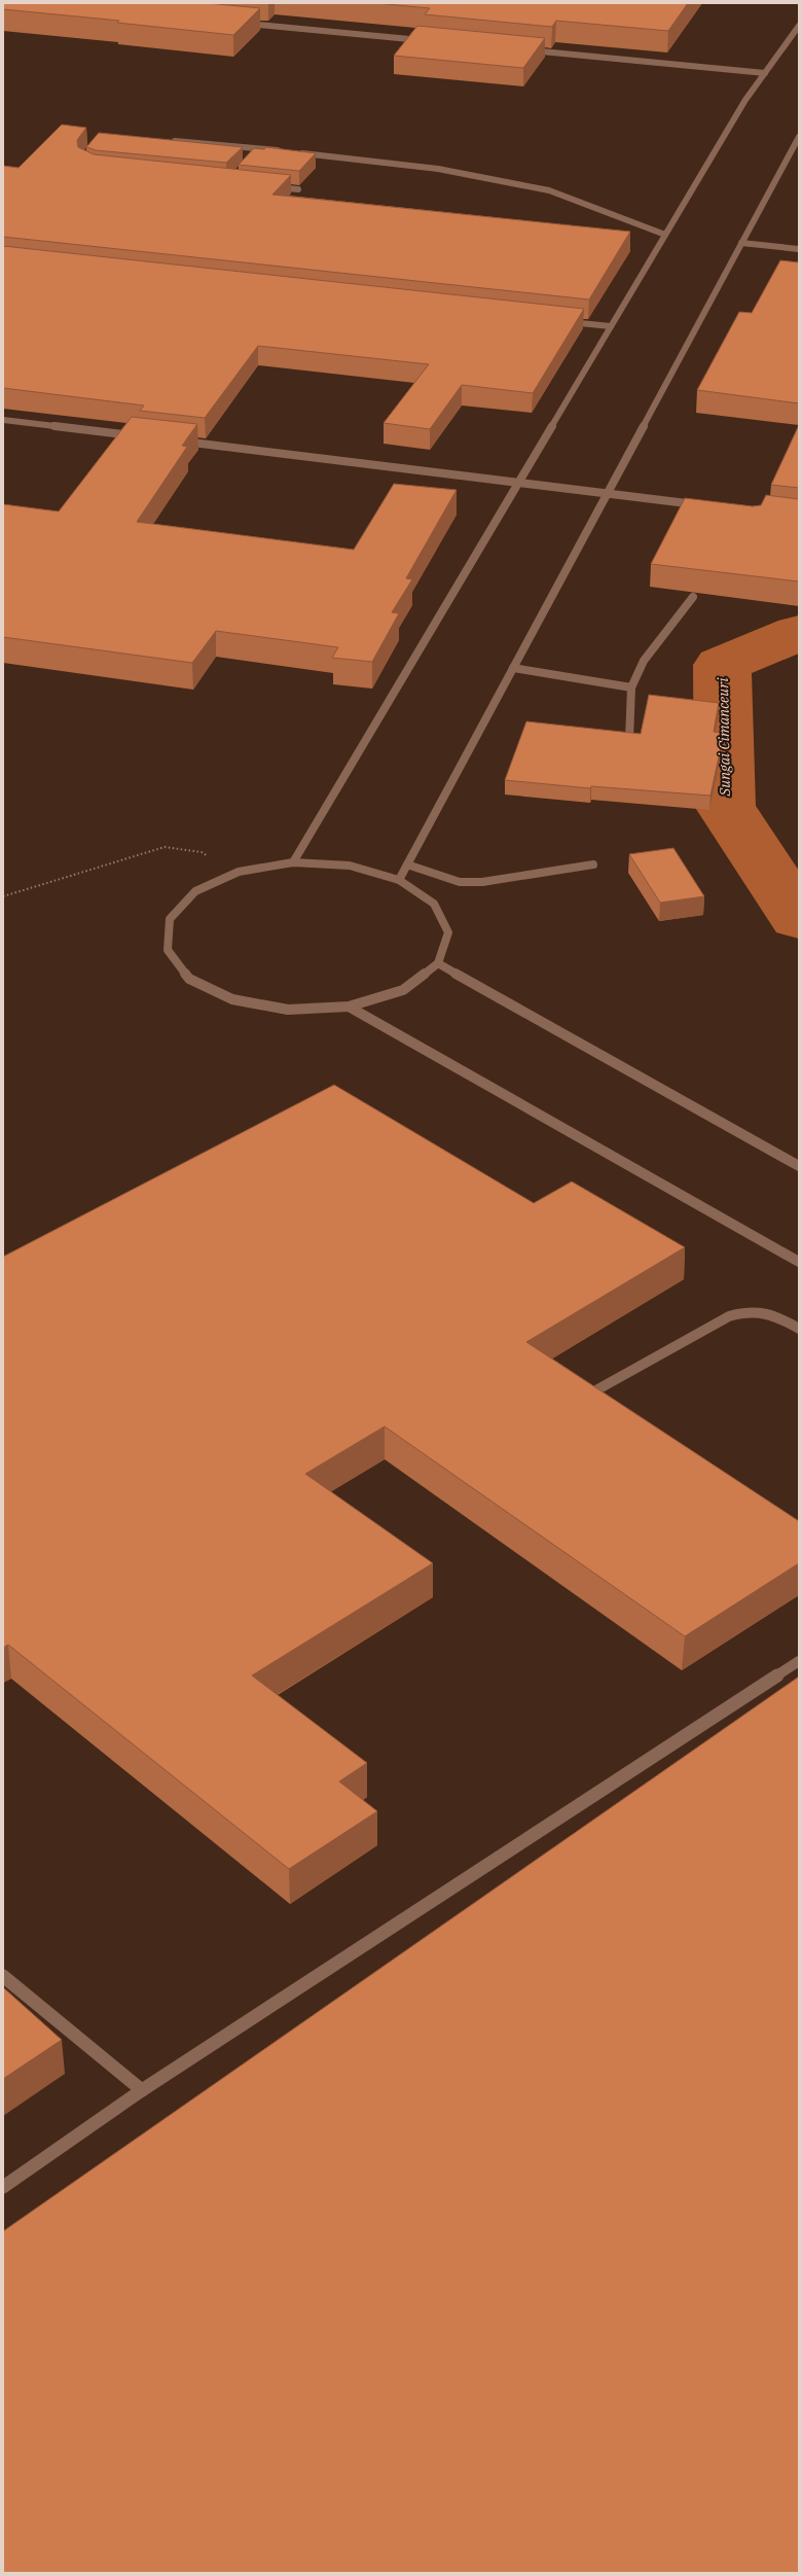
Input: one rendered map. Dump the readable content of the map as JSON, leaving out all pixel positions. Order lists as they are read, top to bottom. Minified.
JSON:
{"water":["Sungai Cimanceuri"]}
